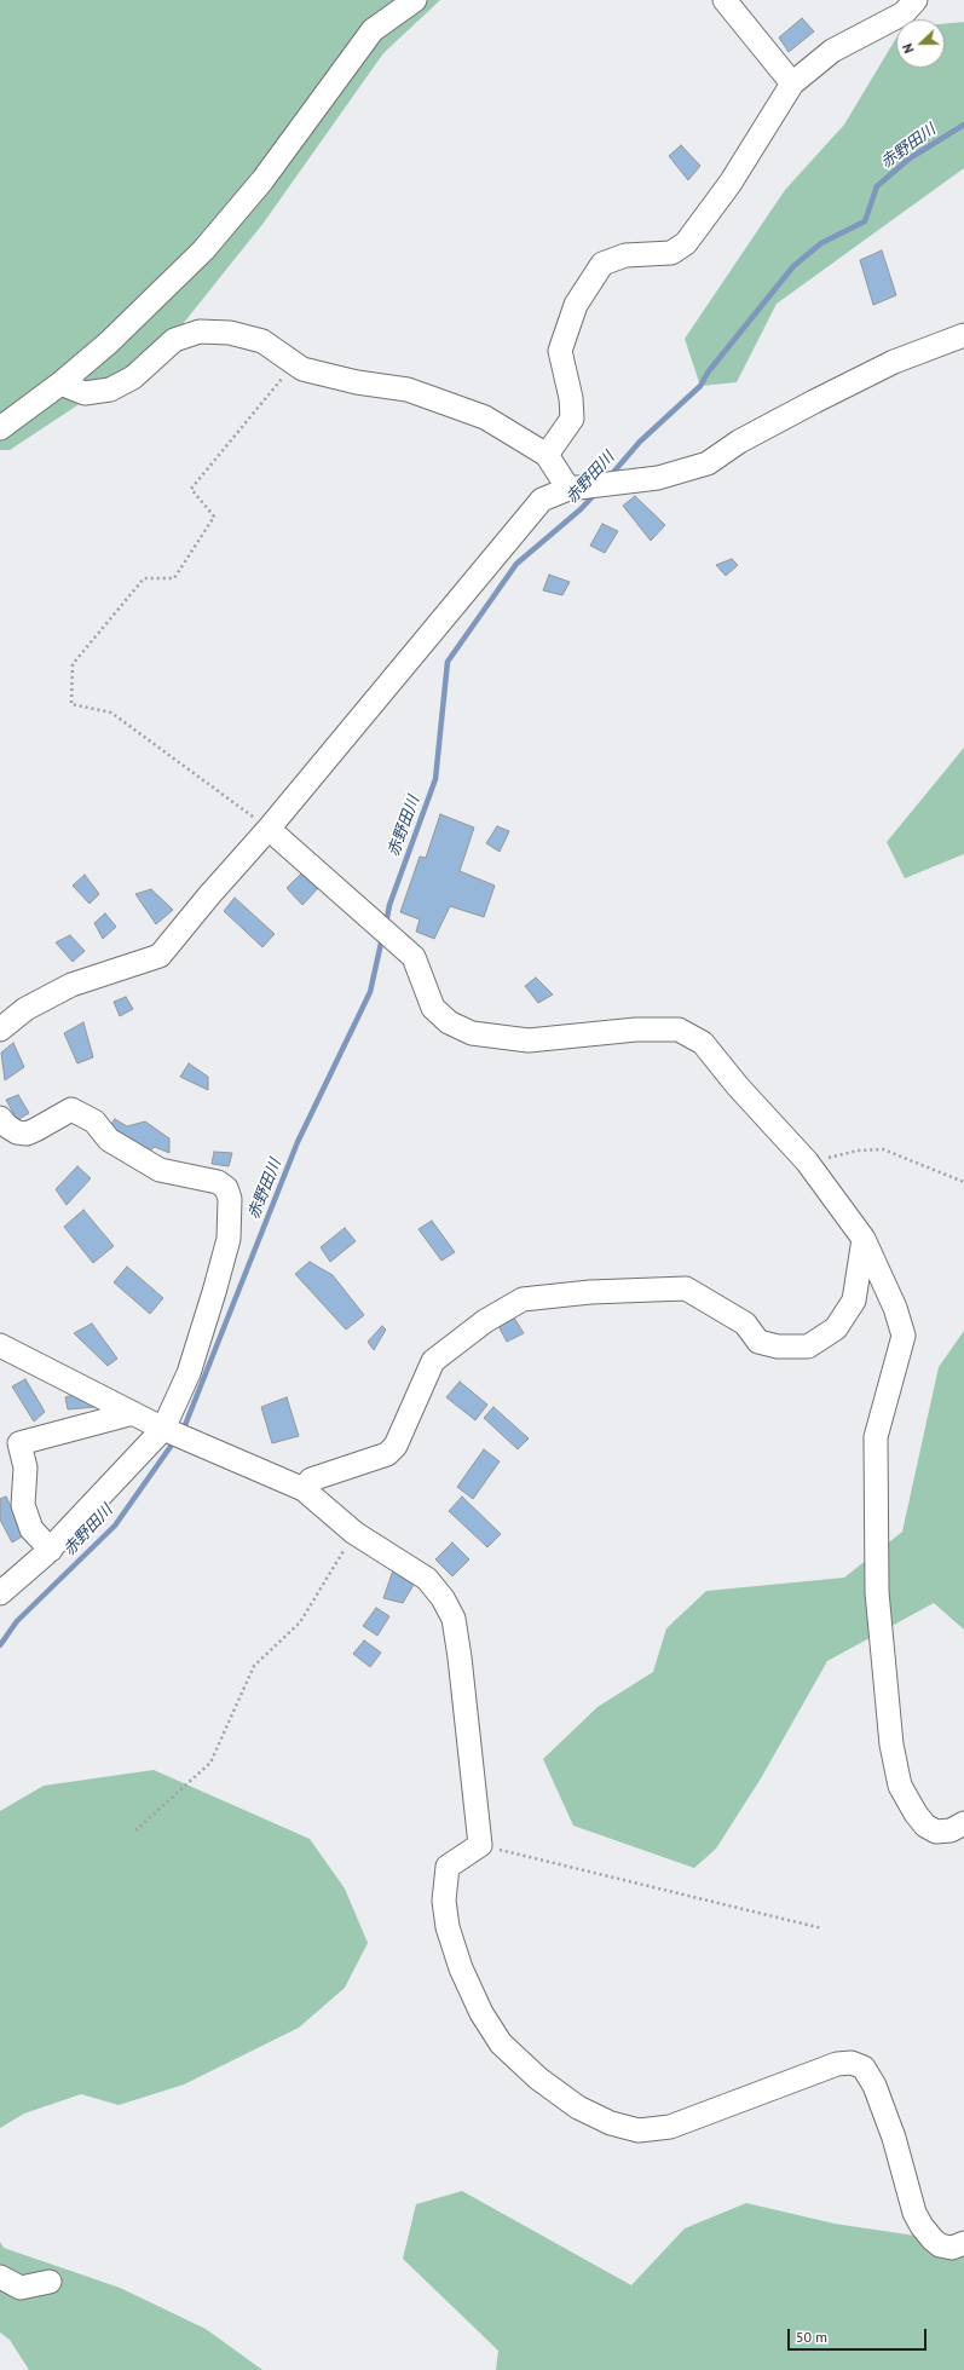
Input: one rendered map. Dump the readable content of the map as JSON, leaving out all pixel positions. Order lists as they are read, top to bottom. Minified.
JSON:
{"water":["赤野田川"],"scale_bar":"50 m","north":"left"}
